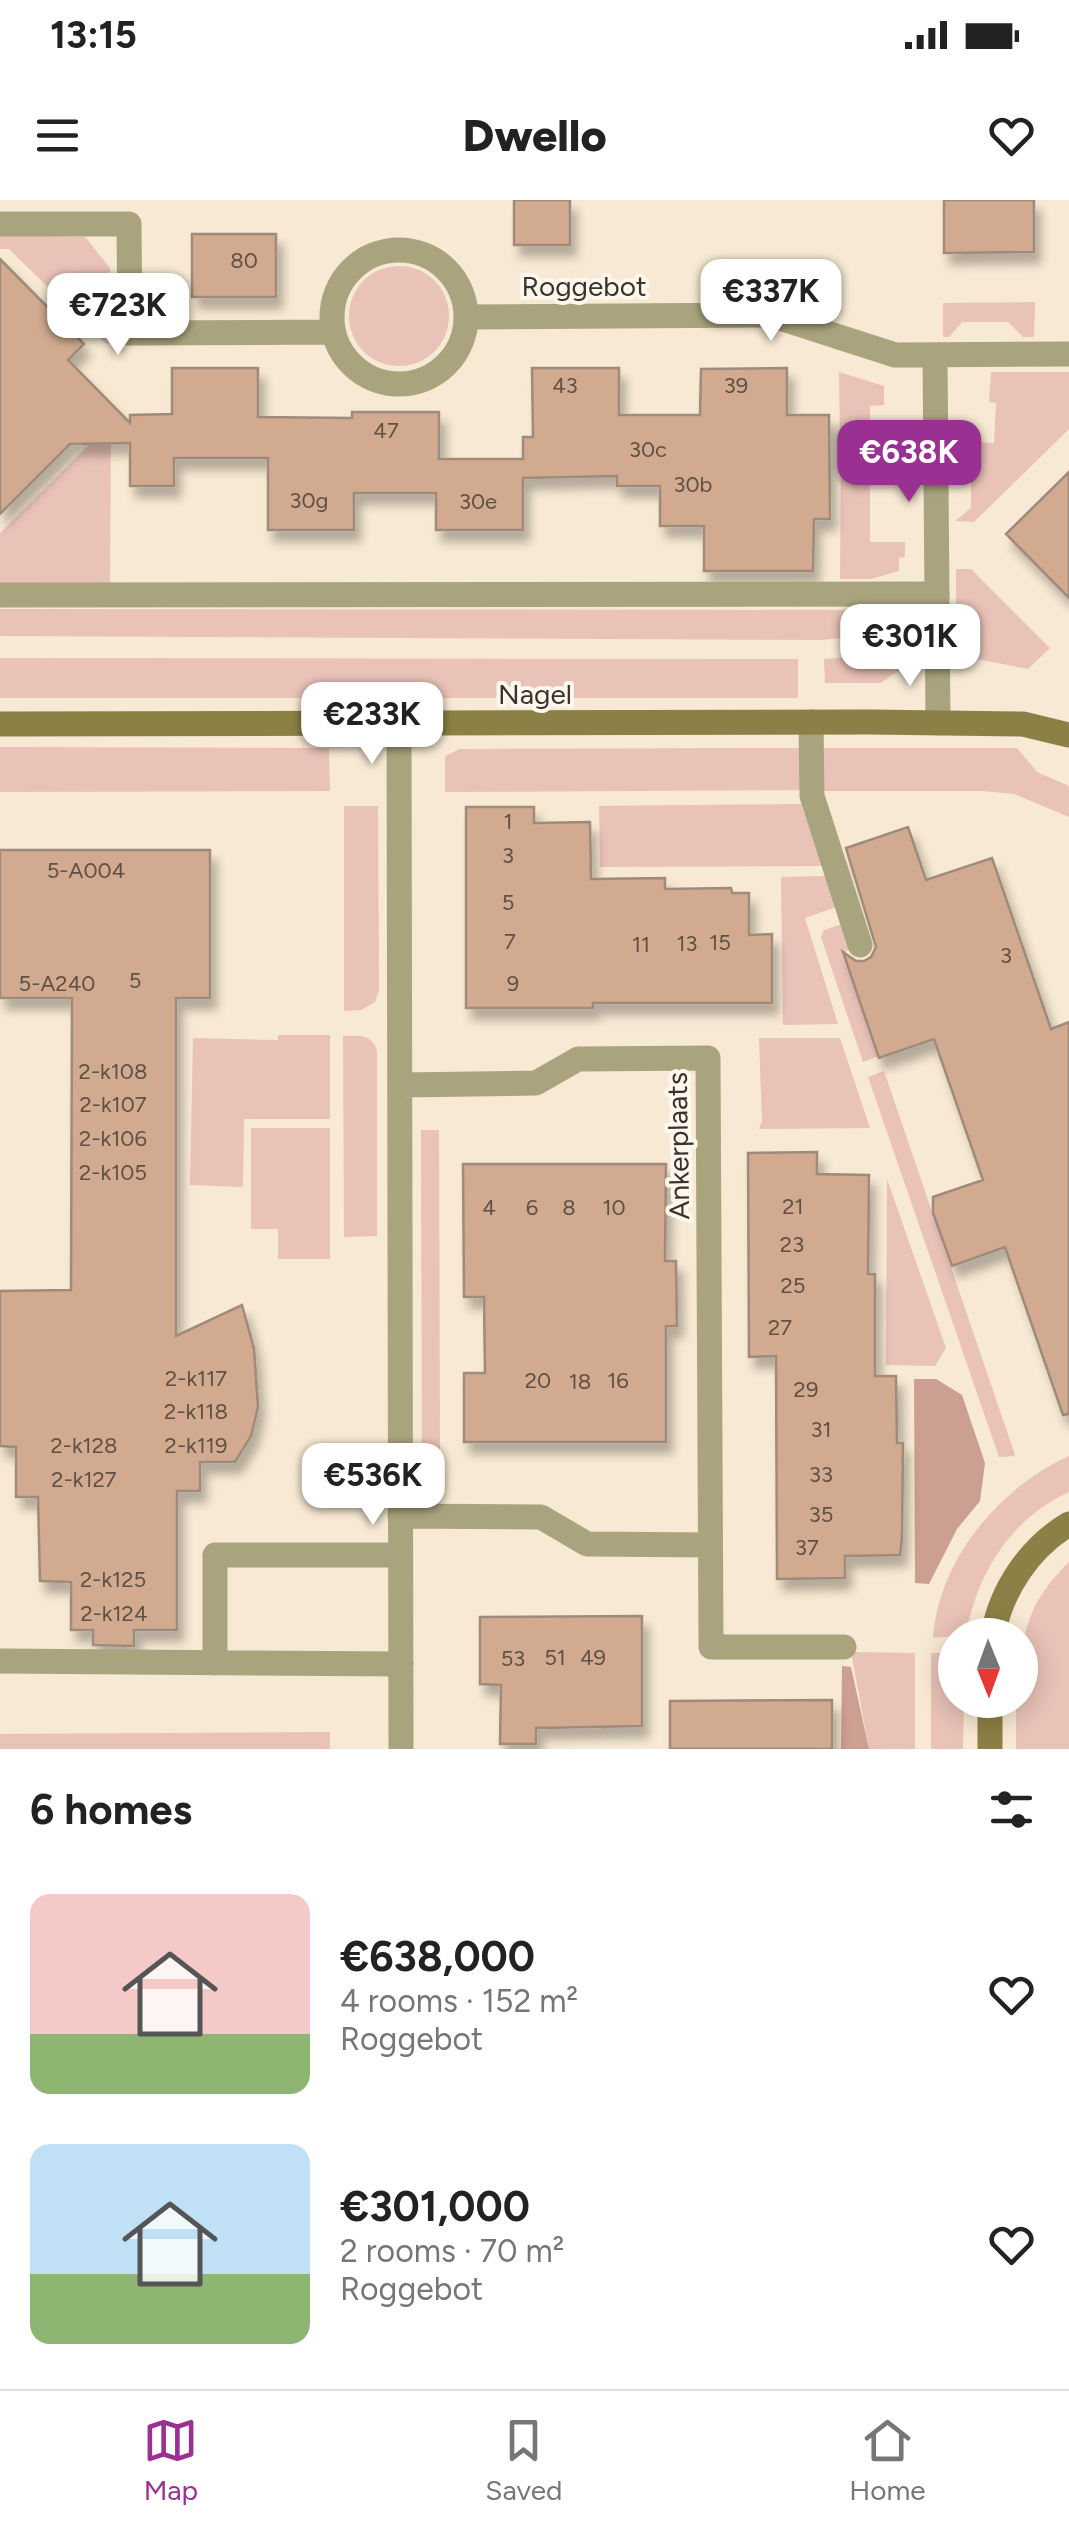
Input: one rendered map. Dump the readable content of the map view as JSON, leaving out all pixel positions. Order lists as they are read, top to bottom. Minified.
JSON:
{"streets":{"street":["Roggebot","Nagel","Ankerplaats"]},"house_numbers":["80","43","39","47","30c","30b","30g","30e","1","3","5-A004","5","7","15","13","11","3","5","5-A240","9","2-k108","2-k107","2-k106","2-k105","21","4","6","8","10","23","25","27","2-k117","20","16","18","29","2-k118","31","2-k128","2-k119","33","2-k127","35","37","2-k125","2-k124","51","49","53"],"north":"bottom","page":{"status":"13:15","header":"Dwello","price":["€337K","€723K","€638K","€301K","€233K","€536K"],"heading":"6 homes","list":[{"name":"€638,000","note":"4 rooms · 152 m² · Roggebot"},{"name":"€301,000","note":"2 rooms · 70 m² · Roggebot"}],"tabs":["Map","Saved","Home"]}}
